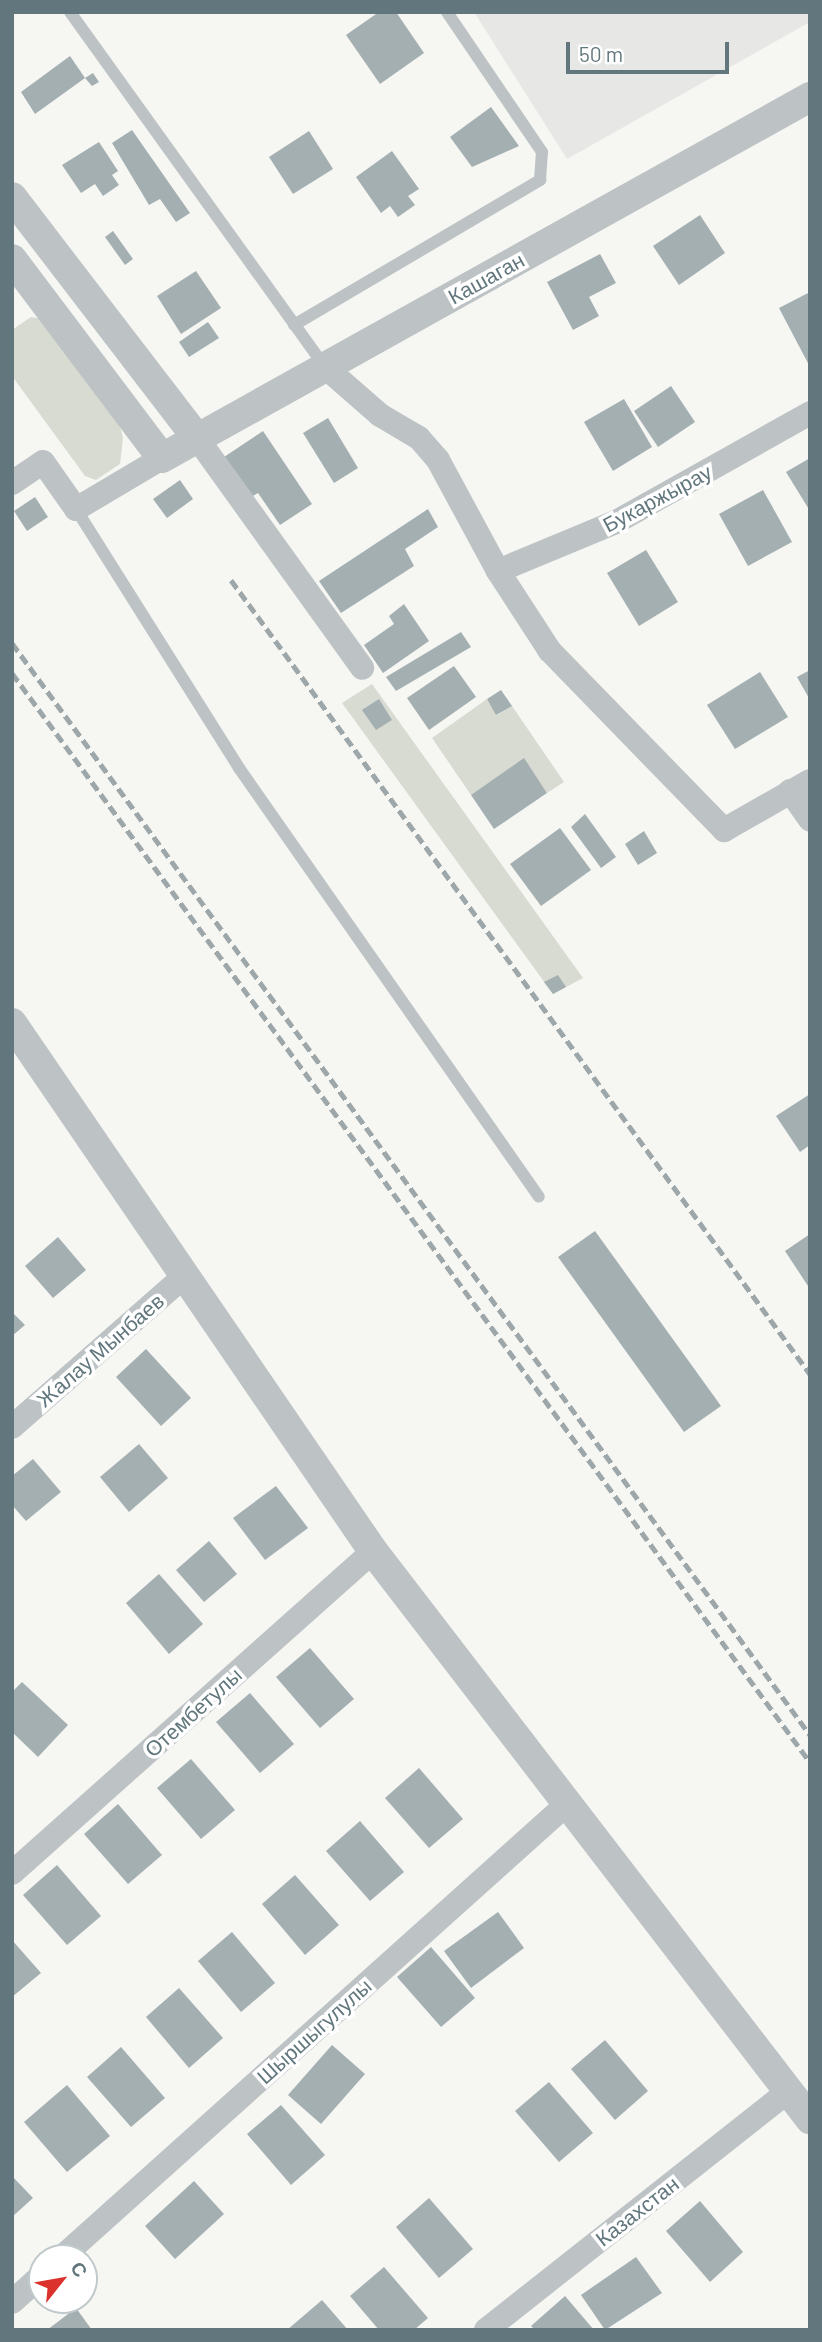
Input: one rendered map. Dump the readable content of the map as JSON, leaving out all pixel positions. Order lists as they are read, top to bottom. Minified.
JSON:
{"streets":{"street":["Кашаган","Букаржырау","Жалау Мынбаев","Отембетулы","Шыршыгулулы","Казахстан"]},"scale_bar":"50 m","north":"top right"}
